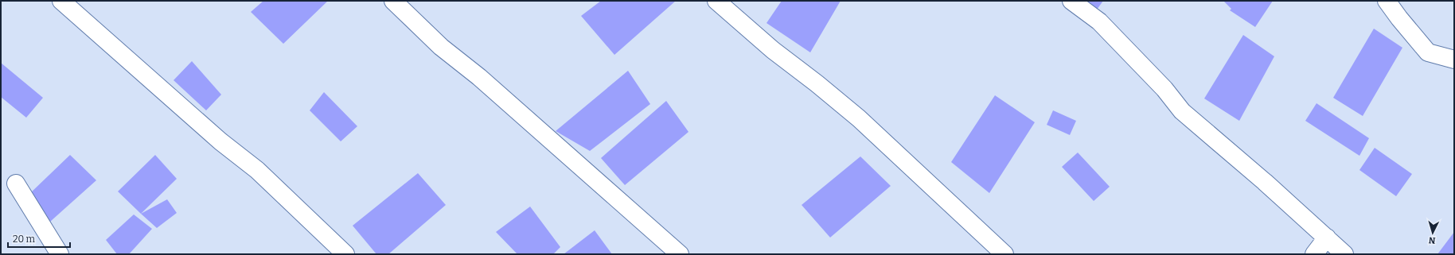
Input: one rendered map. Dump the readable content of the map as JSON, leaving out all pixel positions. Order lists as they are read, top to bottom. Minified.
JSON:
{"scale_bar":"20 m","north":"bottom"}
